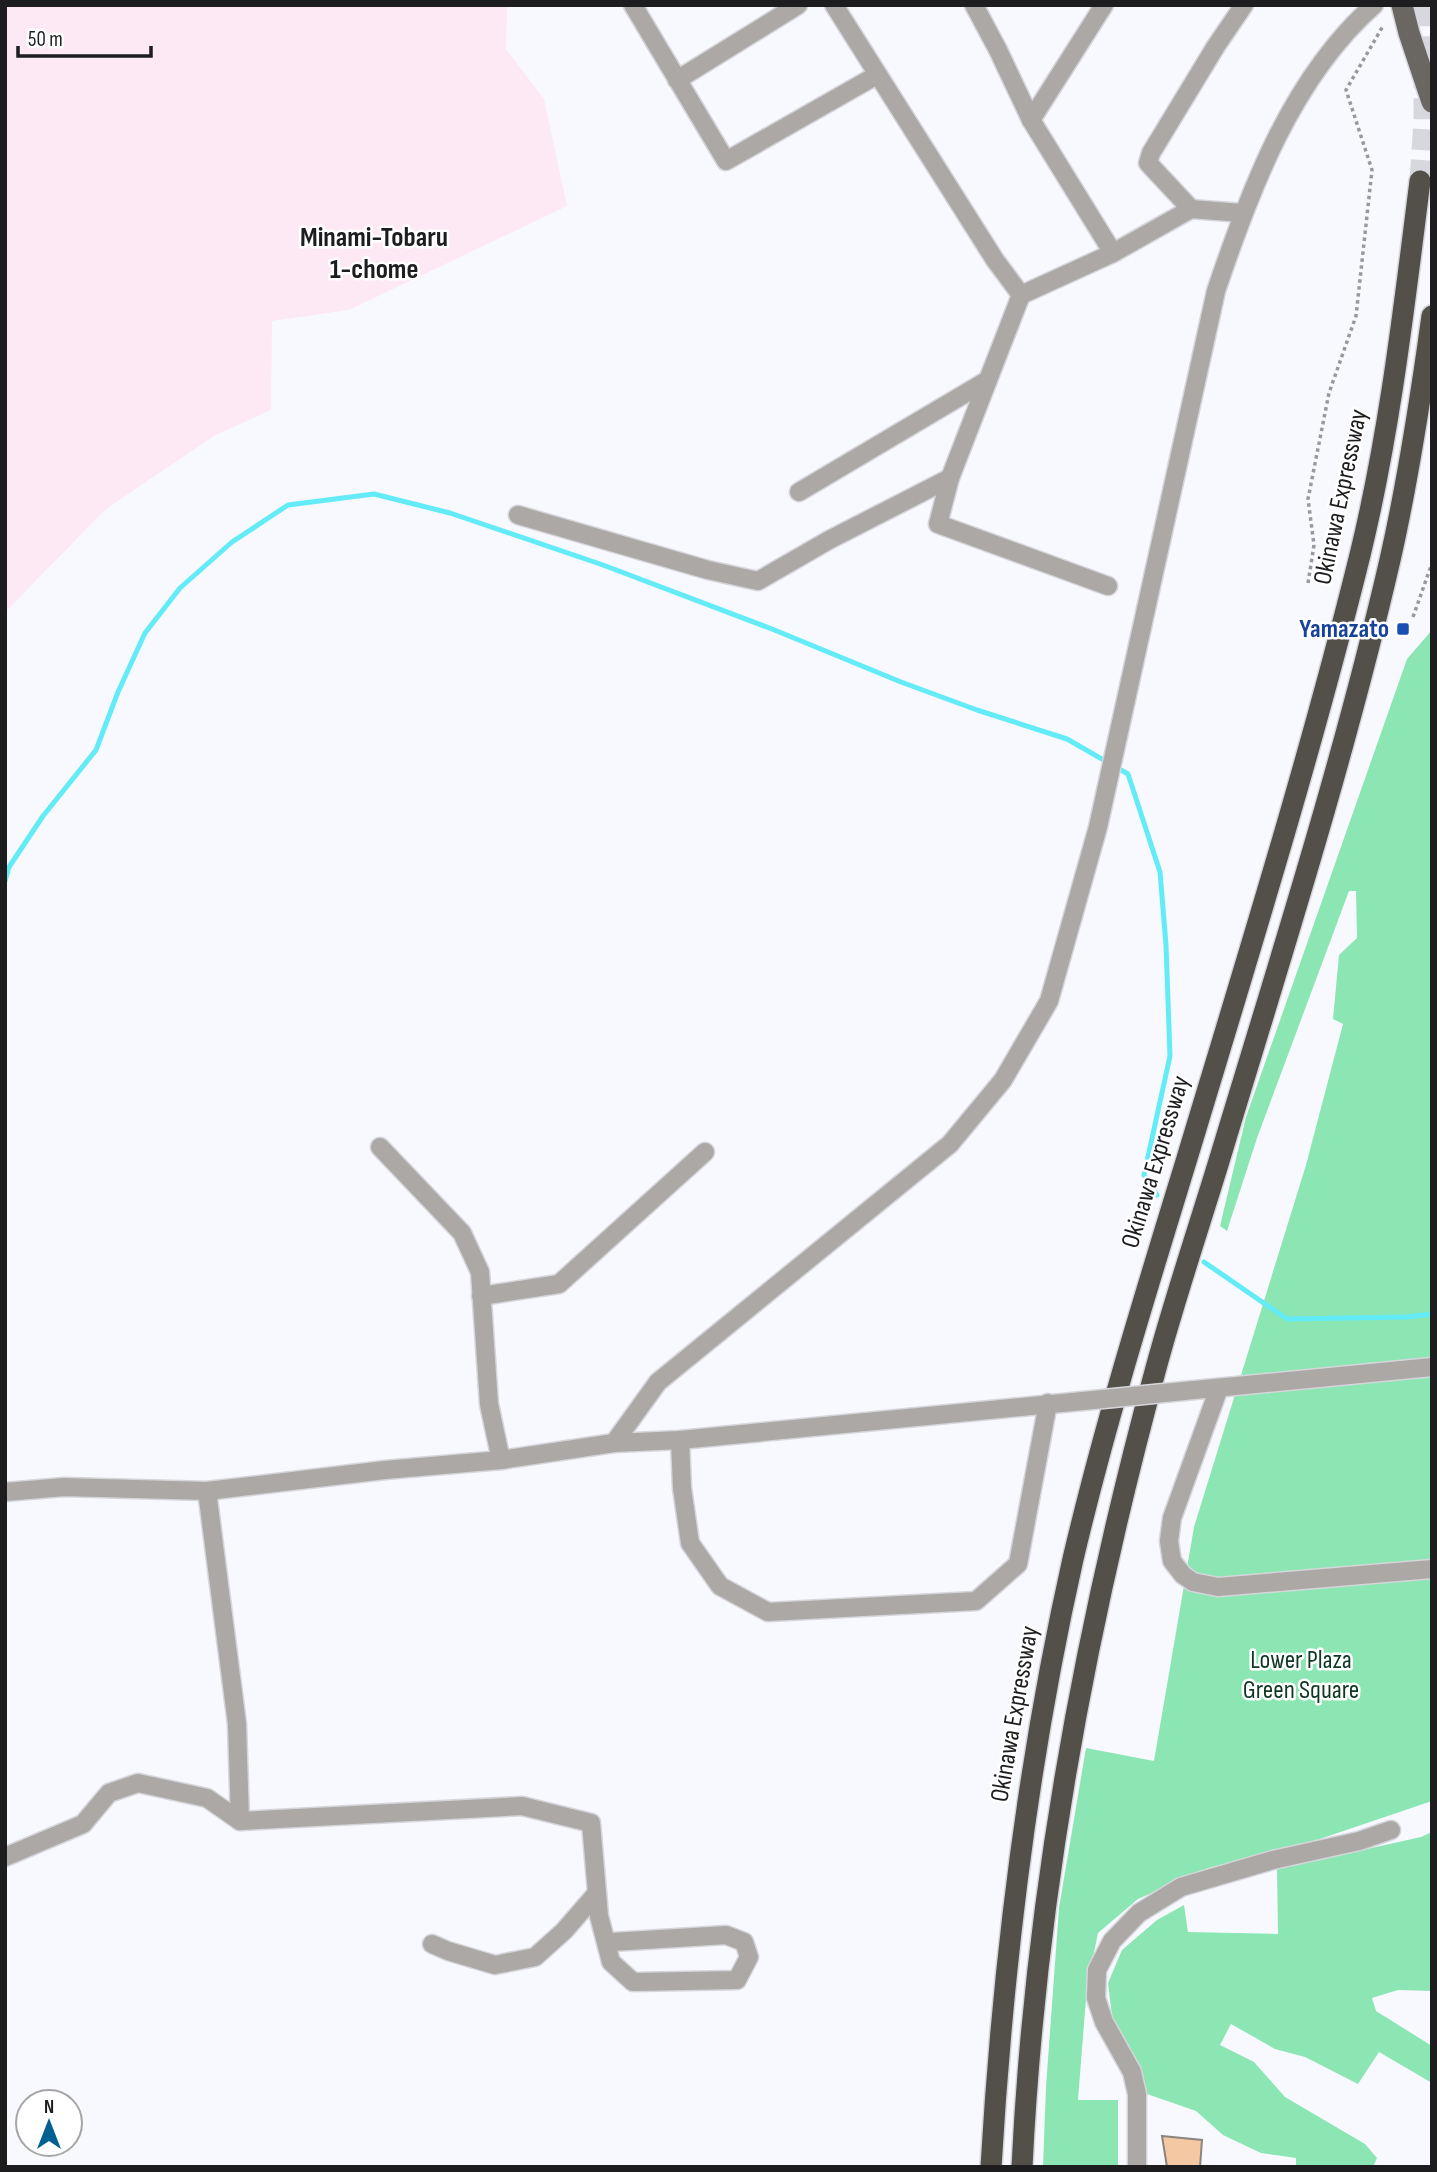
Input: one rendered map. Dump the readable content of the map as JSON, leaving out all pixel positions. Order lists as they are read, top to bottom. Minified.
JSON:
{"streets":{"highway":["Okinawa Expressway"]},"districts":["Minami-Tobaru 1-chome"],"parks":["Lower Plaza Green Square"],"places":{"transit":["Yamazato"]},"scale_bar":"50 m","north":"top"}
